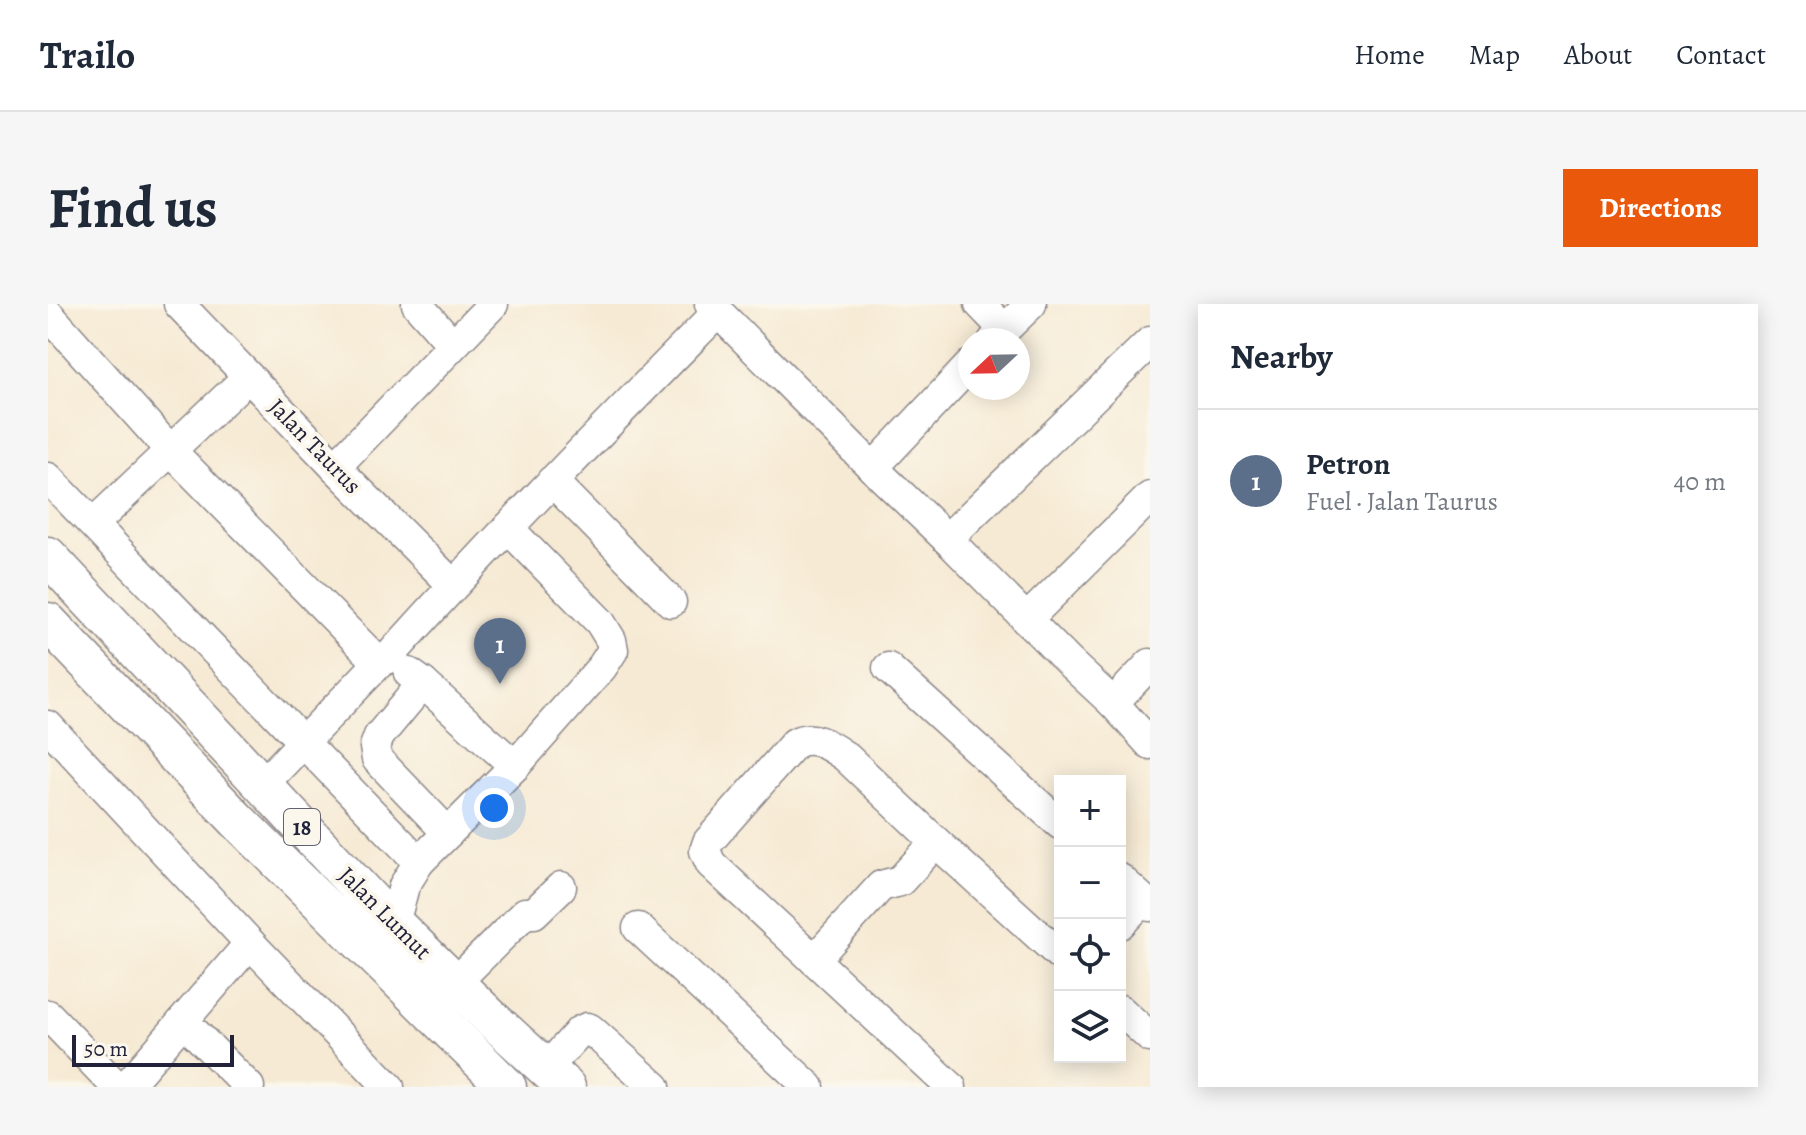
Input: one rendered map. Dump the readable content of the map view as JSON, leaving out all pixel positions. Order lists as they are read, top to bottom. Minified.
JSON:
{"streets":{"main road":["18","Jalan Lumut"],"street":["Jalan Taurus"]},"scale_bar":"50 m","north":"left","page":{"header":"Trailo","nav":["Home","Map","About","Contact"],"buttons":"Directions","title":"Find us","heading":"Nearby","list":[{"mark":"1","name":"Petron","note":"Fuel · Jalan Taurus","value":"40 m"}],"pins":"1","map_buttons":["+","−"],"scale":"50 m"}}
